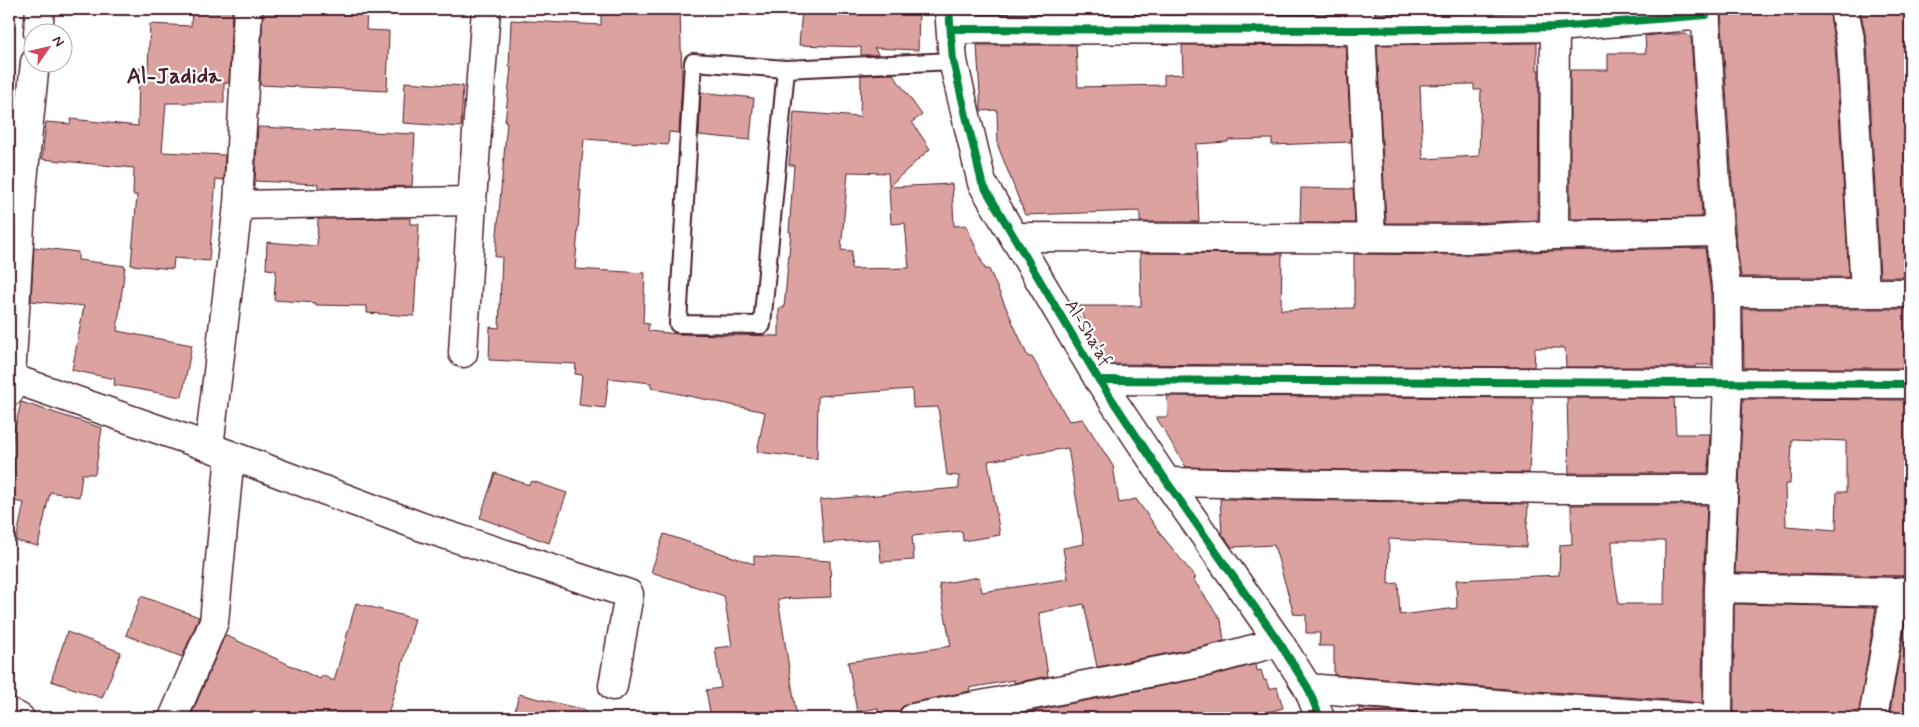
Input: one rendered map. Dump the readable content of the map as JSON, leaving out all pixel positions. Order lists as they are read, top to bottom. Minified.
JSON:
{"streets":{"street":["Al-Sha'af"]},"districts":["Al-Jadida"],"north":"top right"}
